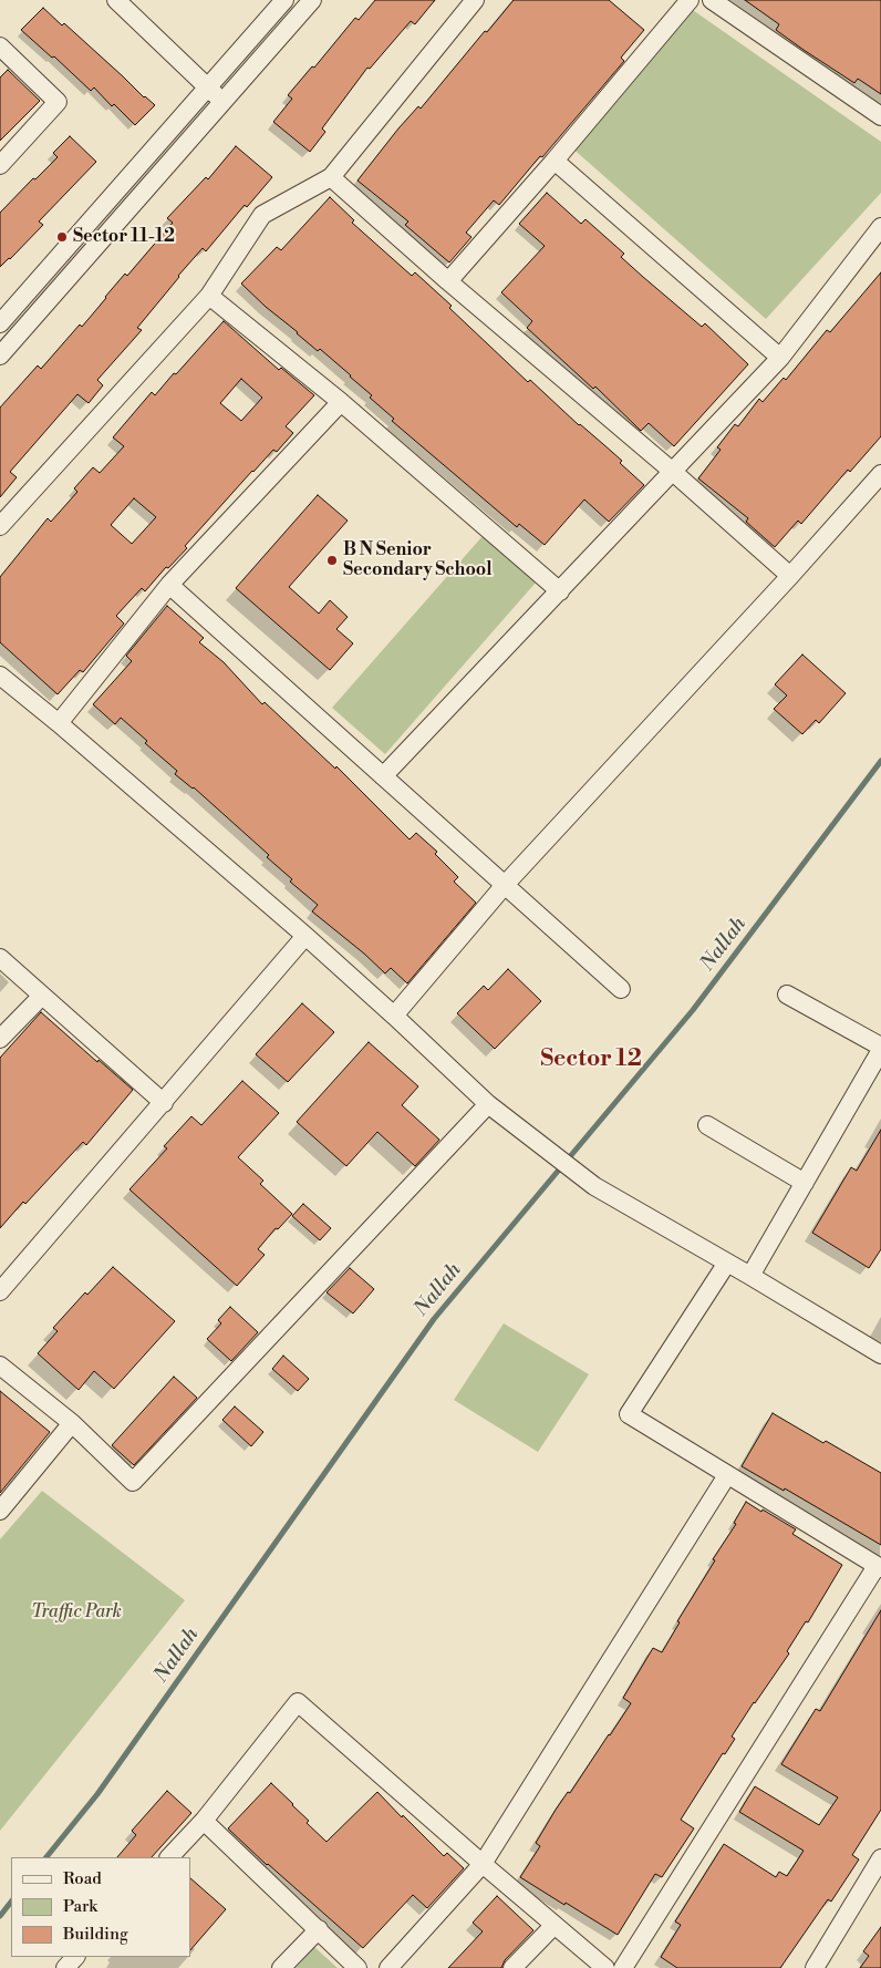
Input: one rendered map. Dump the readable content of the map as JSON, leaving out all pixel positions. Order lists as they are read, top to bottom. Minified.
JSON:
{"districts":["Sector 12"],"water":["Nallah"],"parks":["Traffic Park"],"places":["Sector 11-12","B N Senior Secondary School"],"legend":["Road","Park","Building"]}
